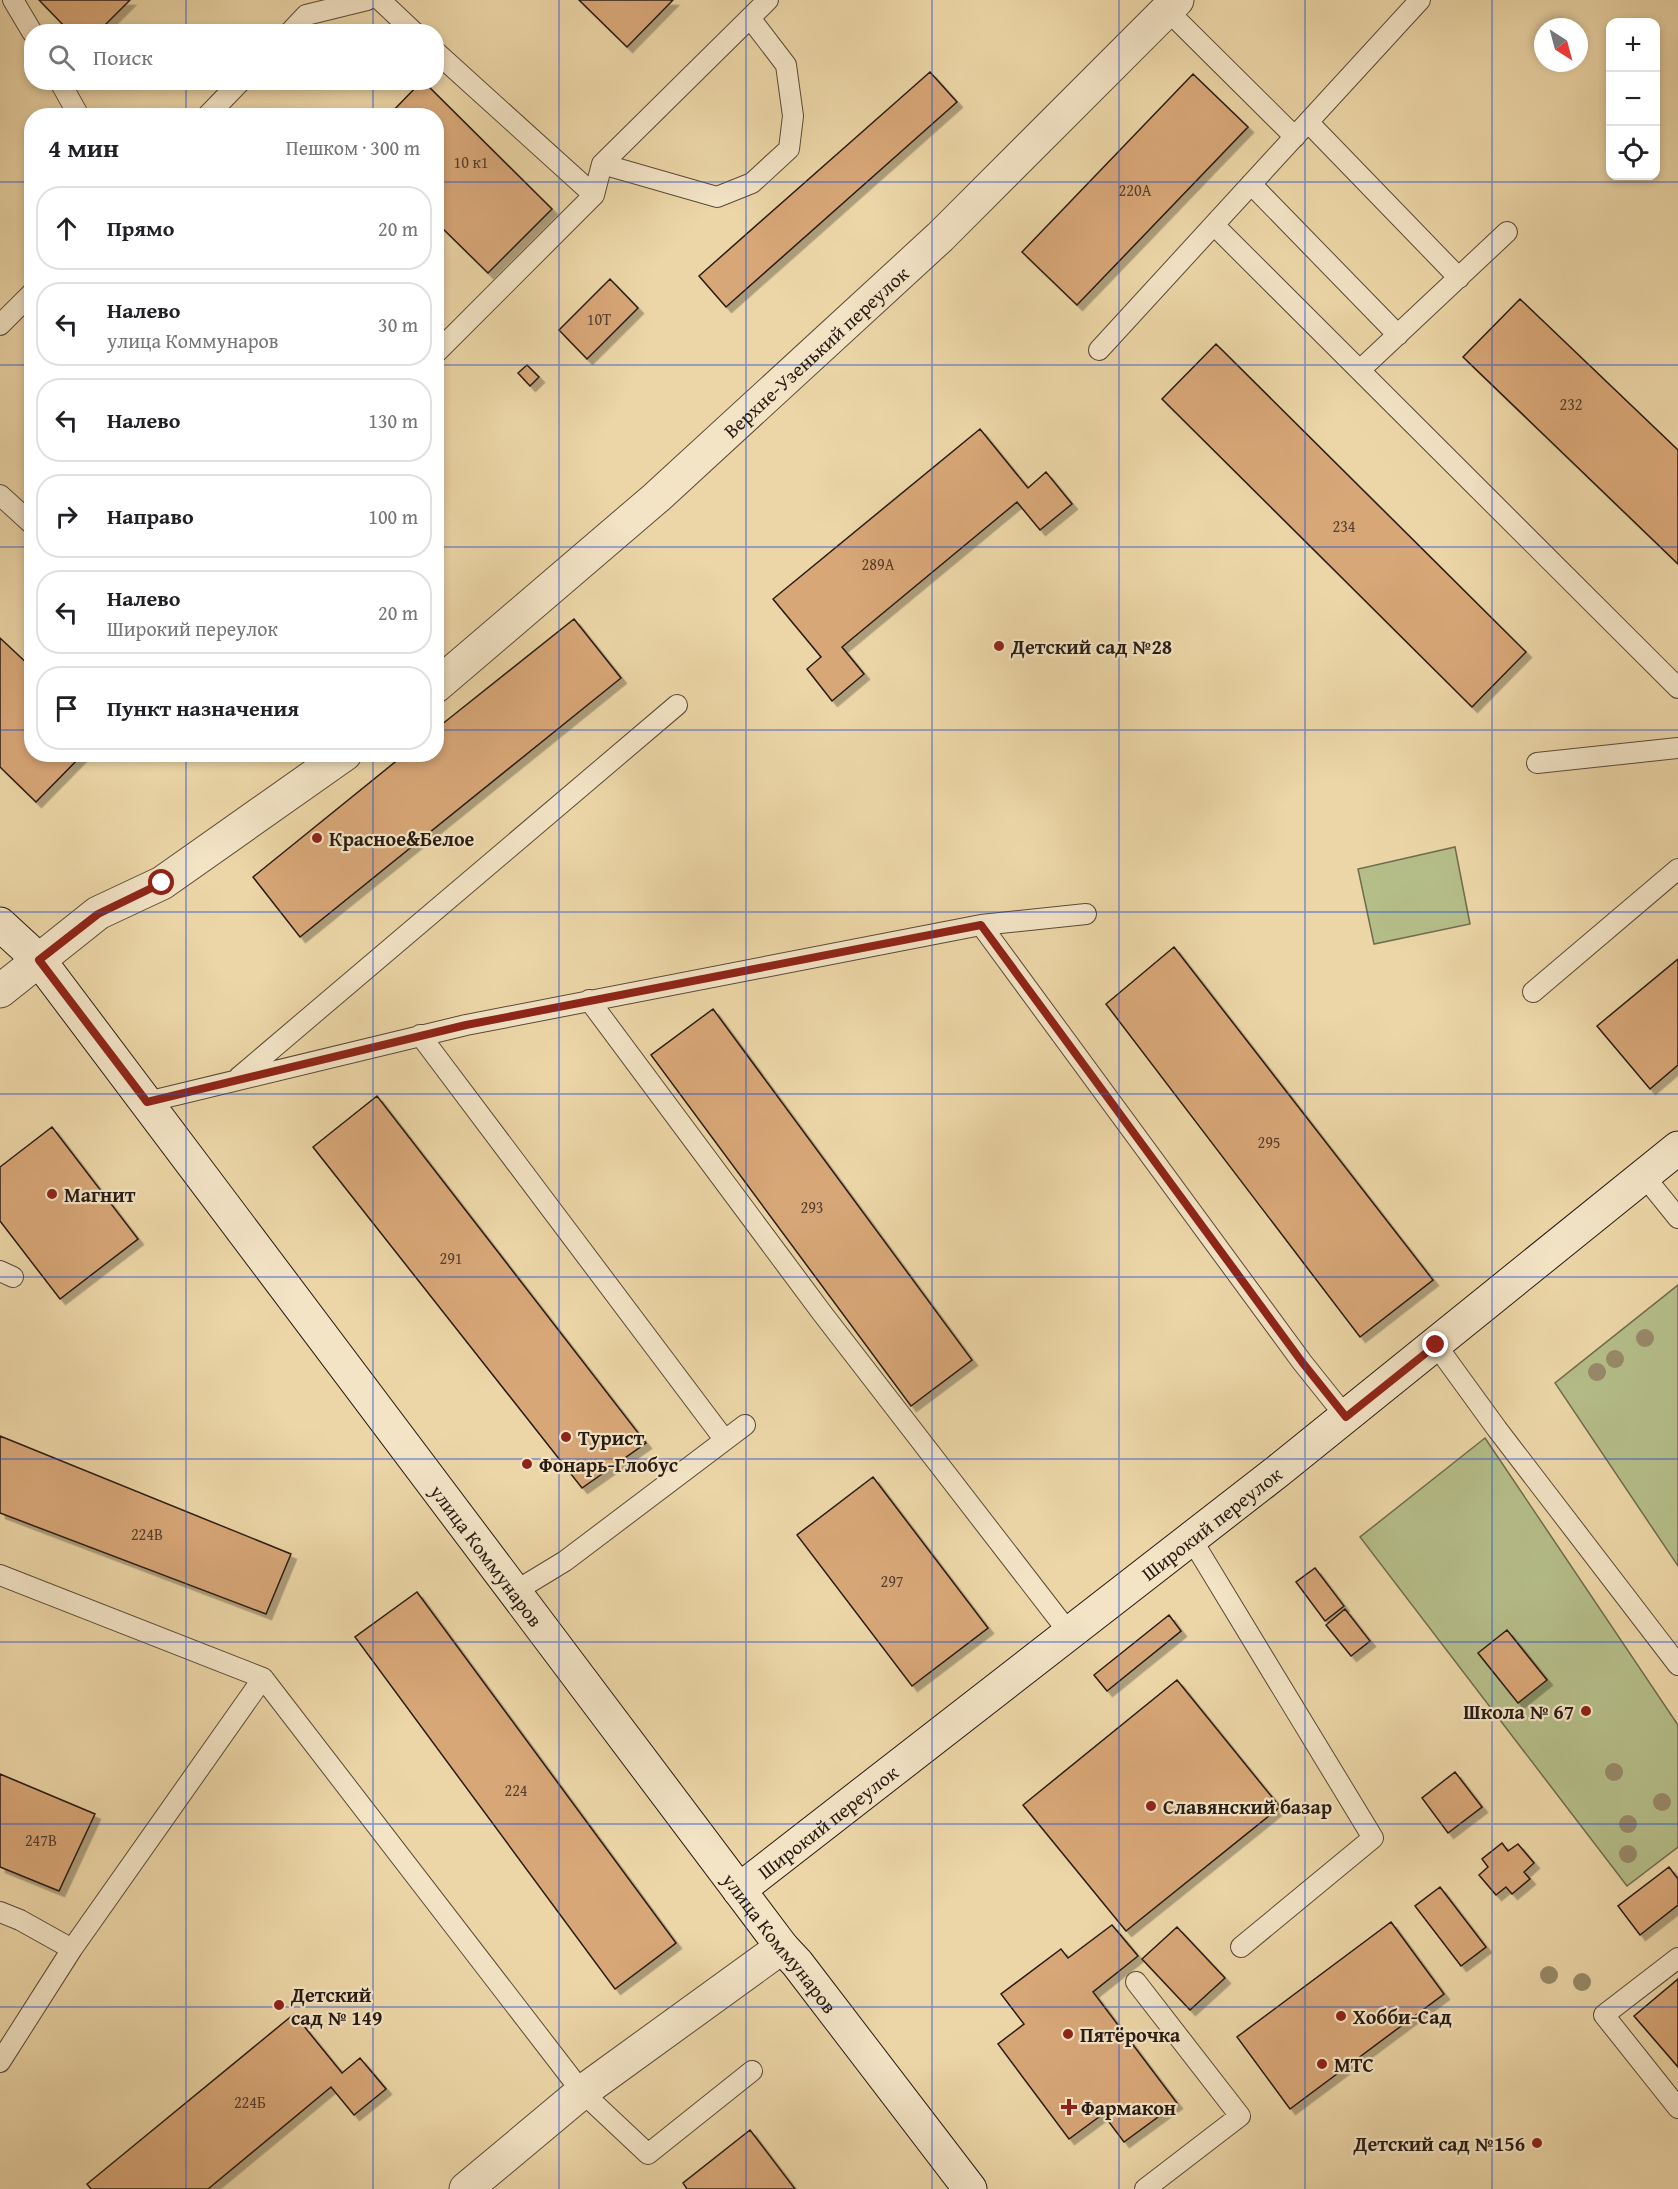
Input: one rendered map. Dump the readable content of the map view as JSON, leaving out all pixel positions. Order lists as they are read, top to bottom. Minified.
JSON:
{"streets":{"street":["Верхне-Узенький переулок","Широкий переулок","улица Коммунаров"]},"crossings":[["Широкий переулок","улица Коммунаров"]],"places":{"other":["Детский сад №28","Красное&Белое","Магнит","Турист","Фонарь-Глобус","Школа № 67","Славянский базар","Детский сад № 149","Хобби-Сад","Пятёрочка","МТС","Детский сад №156"],"health":["Фармакон"]},"house_numbers":["10 к1","220А","10Т","232","234","289А","295","293","291","224В","297","224","247В","224Б"],"north":"bottom right","page":{"map_buttons":["+","−"],"search":"Поиск","heading":["4 мин","Пешком · 300 m"],"list":[["Прямо","20 m"],["Налево","улица Коммунаров","30 m"],["Налево","130 m"],["Направо","100 m"],["Налево","Широкий переулок","20 m"],"Пункт назначения"]}}
